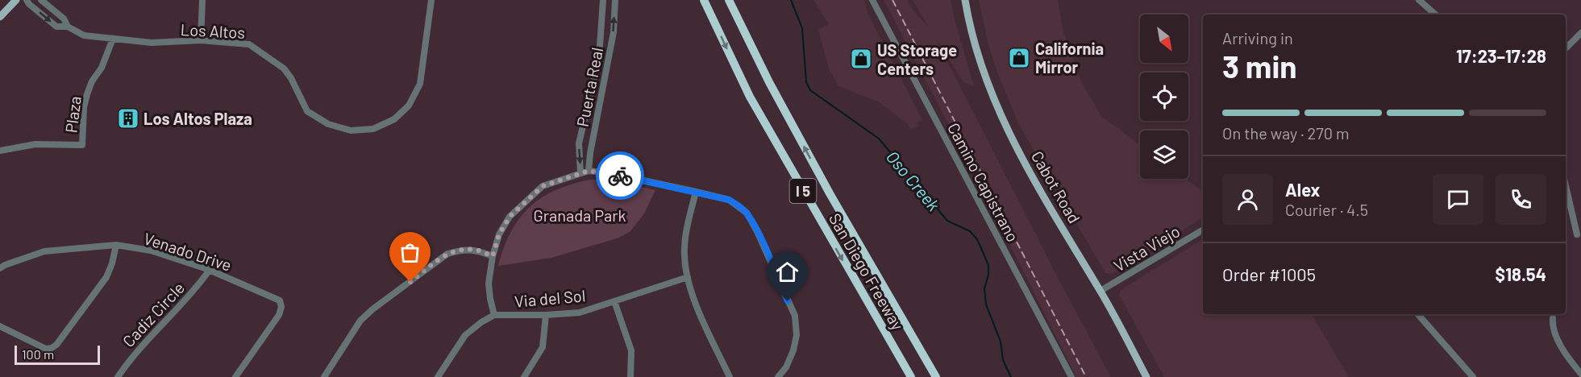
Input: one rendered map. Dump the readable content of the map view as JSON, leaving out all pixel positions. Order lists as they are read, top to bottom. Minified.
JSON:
{"streets":{"highway":["I 5","San Diego Freeway"],"main road":["Cabot Road"],"street":["Los Altos","Puerta Real","Plaza","Camino Capistrano","Vista Viejo","Venado Drive","Via del Sol","Cadiz Circle"]},"crossings":[["Los Altos","Plaza"],["Cabot Road","Vista Viejo"],["Venado Drive","Cadiz Circle"]],"water":["Oso Creek"],"parks":["Granada Park"],"places":{"shop":["California Mirror","US Storage Centers"],"building":["Los Altos Plaza"]},"scale_bar":"100 m","north":"bottom right","page":{"heading":["3 min","Arriving in","17:23–17:28"],"panel":["Alex","Courier · 4.5","Order #1005","$18.54"],"bar":"On the way · 270 m","scale":"100 m"}}
